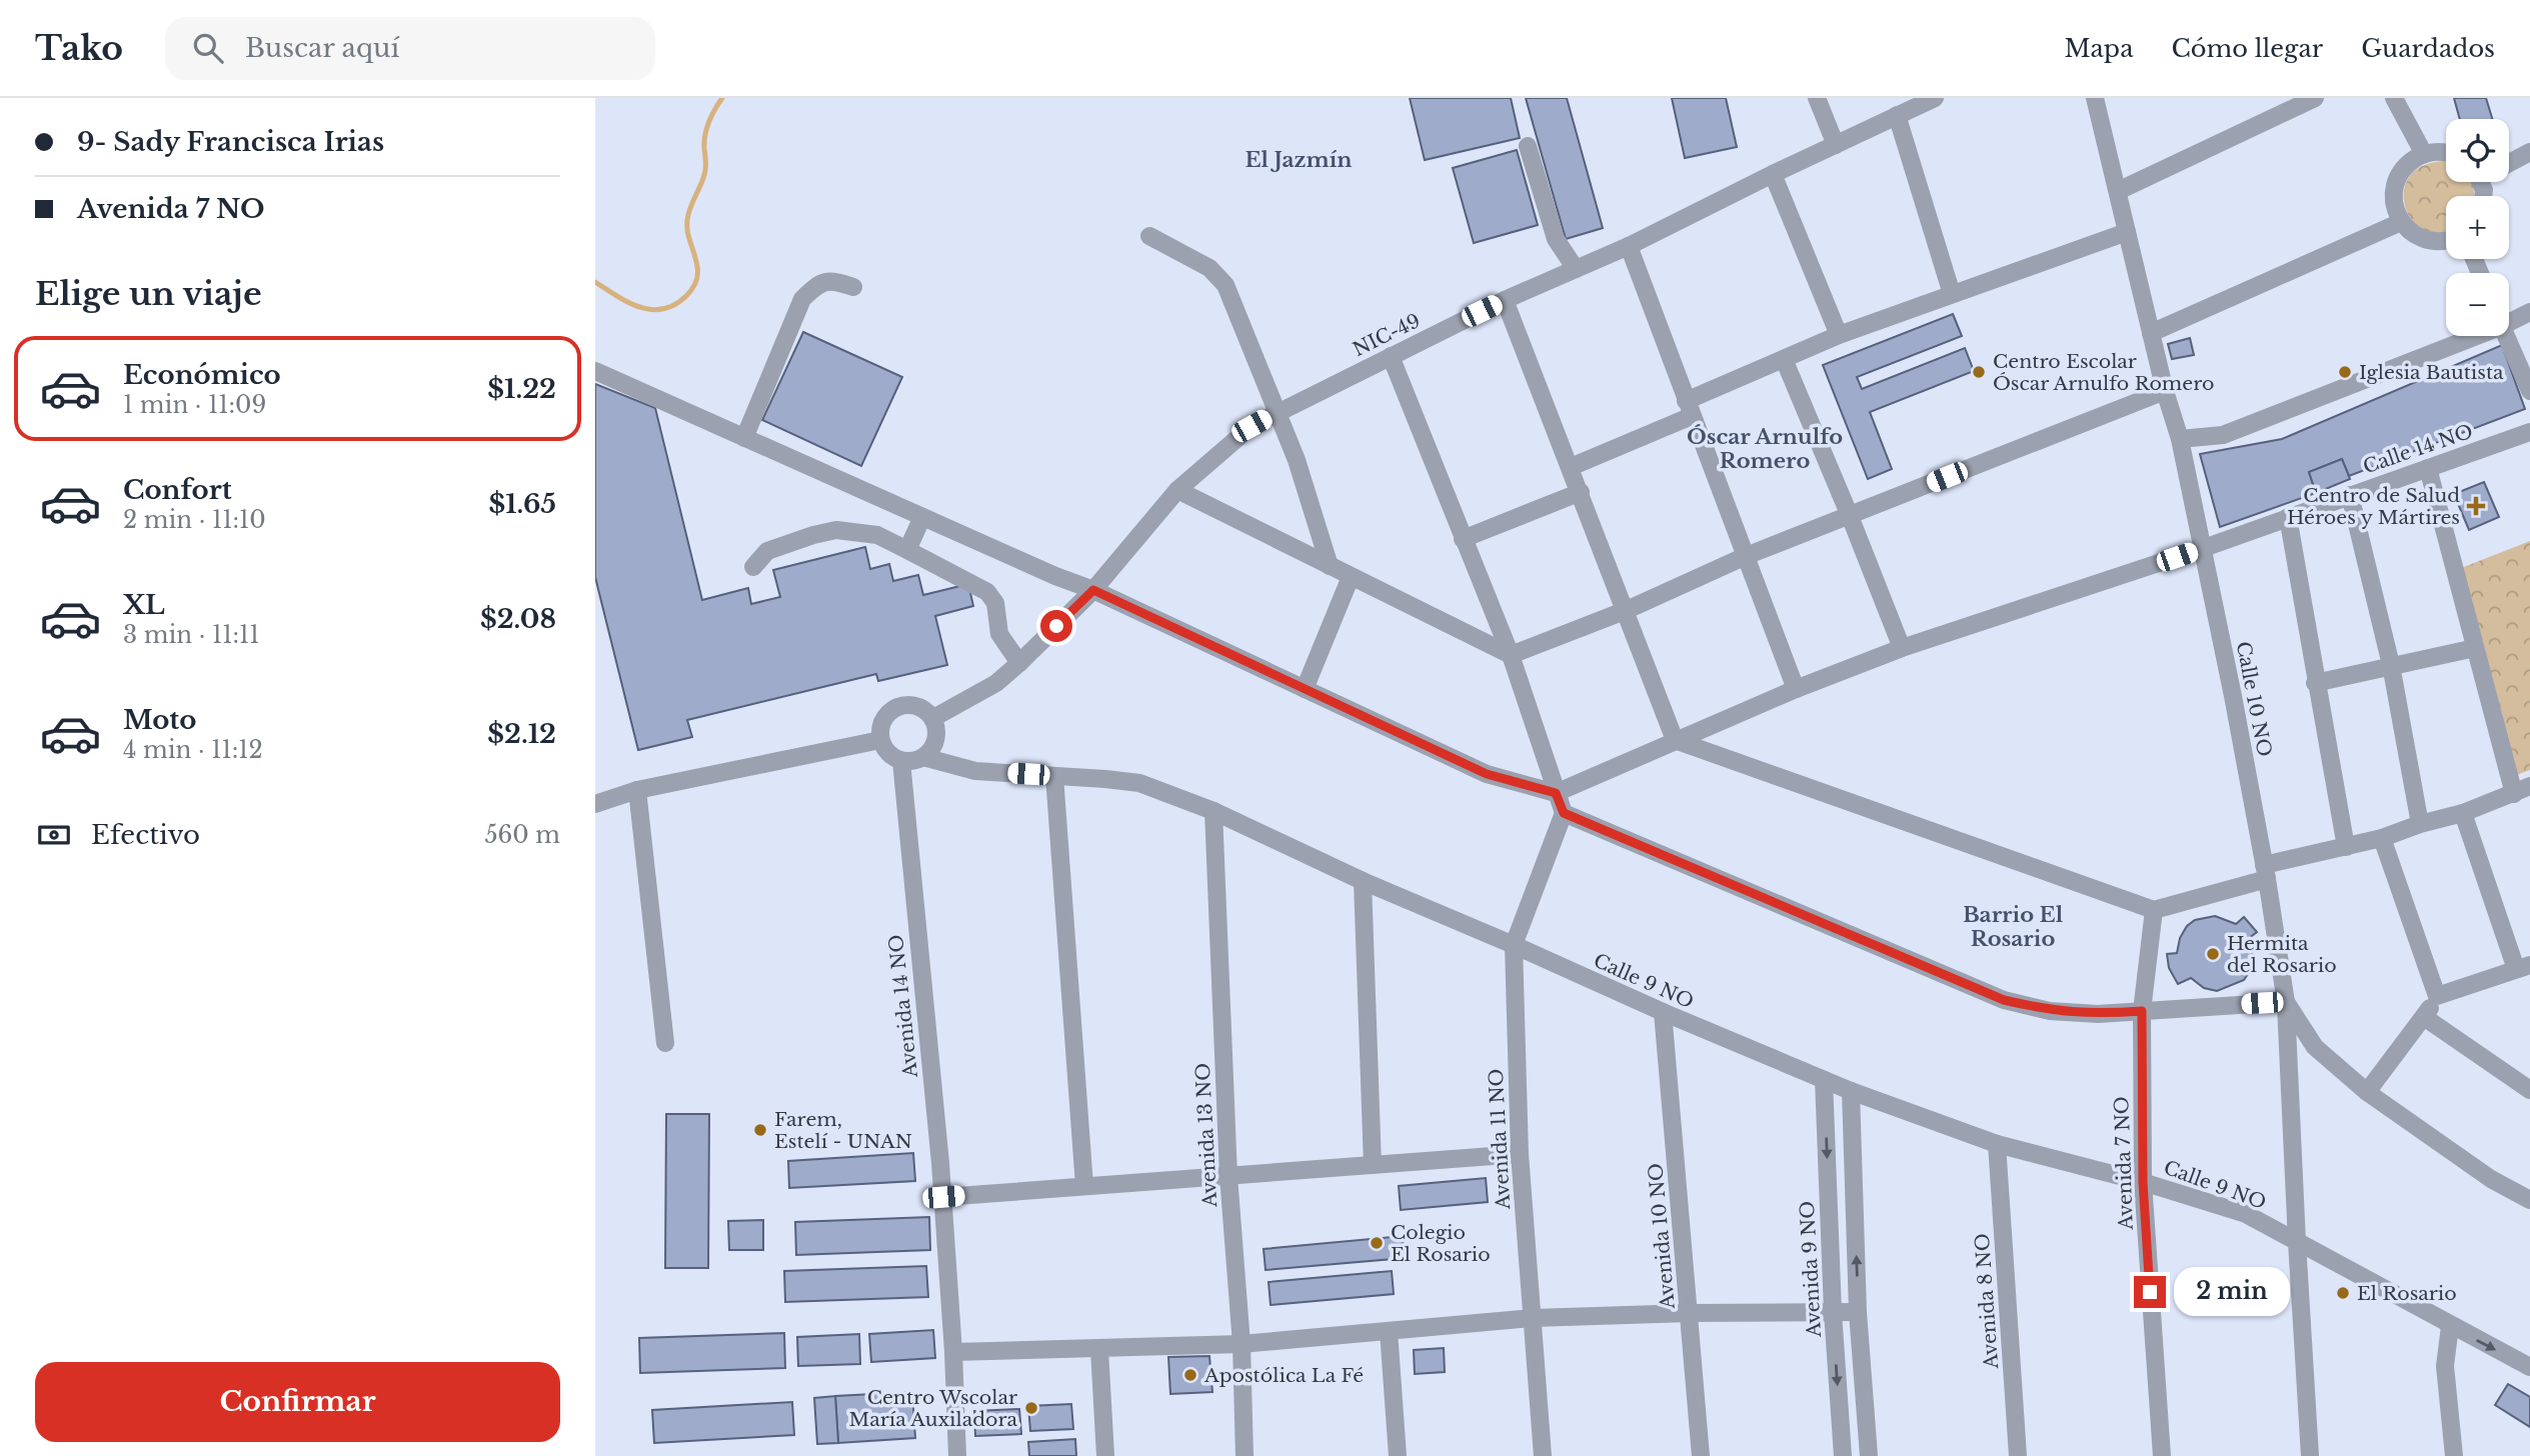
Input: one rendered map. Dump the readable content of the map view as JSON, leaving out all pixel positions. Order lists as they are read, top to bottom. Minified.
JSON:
{"streets":{"street":["NIC-49","Calle 14 NO","Calle 10 NO","Calle 9 NO","Avenida 14 NO","Avenida 13 NO","Avenida 11 NO","Avenida 7 NO","Avenida 10 NO","Avenida 9 NO","Avenida 8 NO"]},"crossings":[["NIC-49","Calle 9 NO"],["NIC-49","Avenida 14 NO"],["Calle 14 NO","Calle 10 NO"],["Calle 9 NO","Avenida 14 NO"],["Calle 9 NO","Avenida 13 NO"],["Calle 9 NO","Avenida 11 NO"],["Calle 9 NO","Avenida 7 NO"],["Calle 9 NO","Avenida 10 NO"],["Calle 9 NO","Avenida 9 NO"],["Calle 9 NO","Avenida 8 NO"]],"districts":["El Jazmín","Óscar Arnulfo Romero","Barrio El Rosario"],"places":{"other":["Centro Escolar Óscar Arnulfo Romero","Iglesia Bautista","Hermita del Rosario","Farem, Estelí - UNAN","Colegio El Rosario","El Rosario","Apostólica La Fé","Centro Wscolar María Auxiladora"],"health":["Centro de Salud Héroes y Mártires"]},"page":{"header":"Tako","search":"Buscar aquí","nav":["Mapa","Cómo llegar","Guardados"],"banner":["9- Sady Francisca Irias","Avenida 7 NO"],"map_buttons":["+","−"],"heading":"Elige un viaje","list":[{"name":"Económico","note":"1 min · 11:09","value":"$1.22"},{"name":"Confort","note":"2 min · 11:10","value":"$1.65"},{"name":"XL","note":"3 min · 11:11","value":"$2.08"},{"name":"Moto","note":"4 min · 11:12","value":"$2.12"}],"pay":["Efectivo","560 m"],"bubble":"2 min","buttons":"Confirmar"}}
